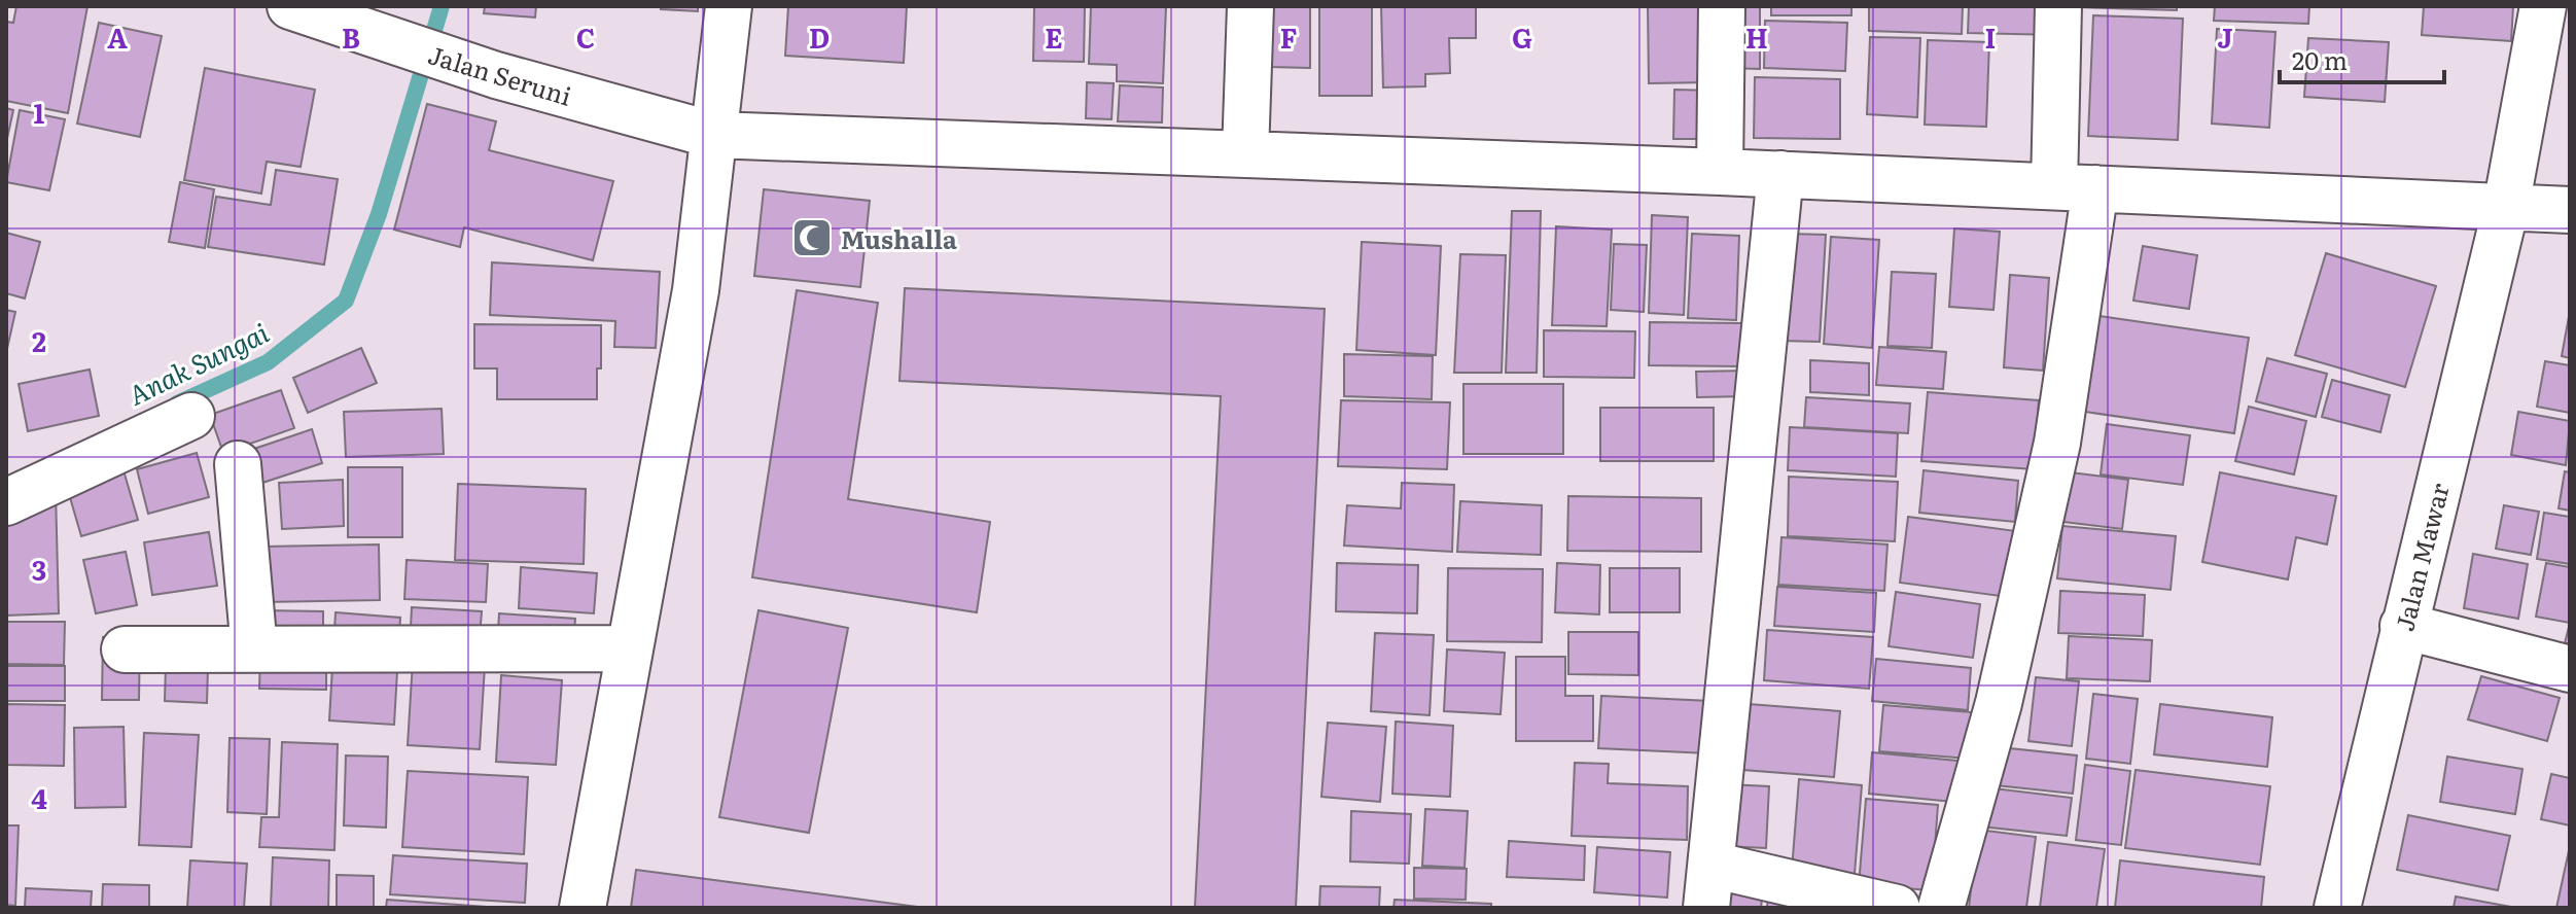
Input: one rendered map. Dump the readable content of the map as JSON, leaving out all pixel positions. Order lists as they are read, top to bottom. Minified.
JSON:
{"streets":{"street":["Jalan Seruni","Jalan Mawar"]},"crossings":[["Jalan Seruni","Jalan Mawar"]],"water":["Anak Sungai"],"places":{"mosque":["Mushalla"]},"scale_bar":"20 m","grid":{"columns":["A","B","C","D","E","F","G","H","I","J"],"rows":["1","2","3","4"]}}
